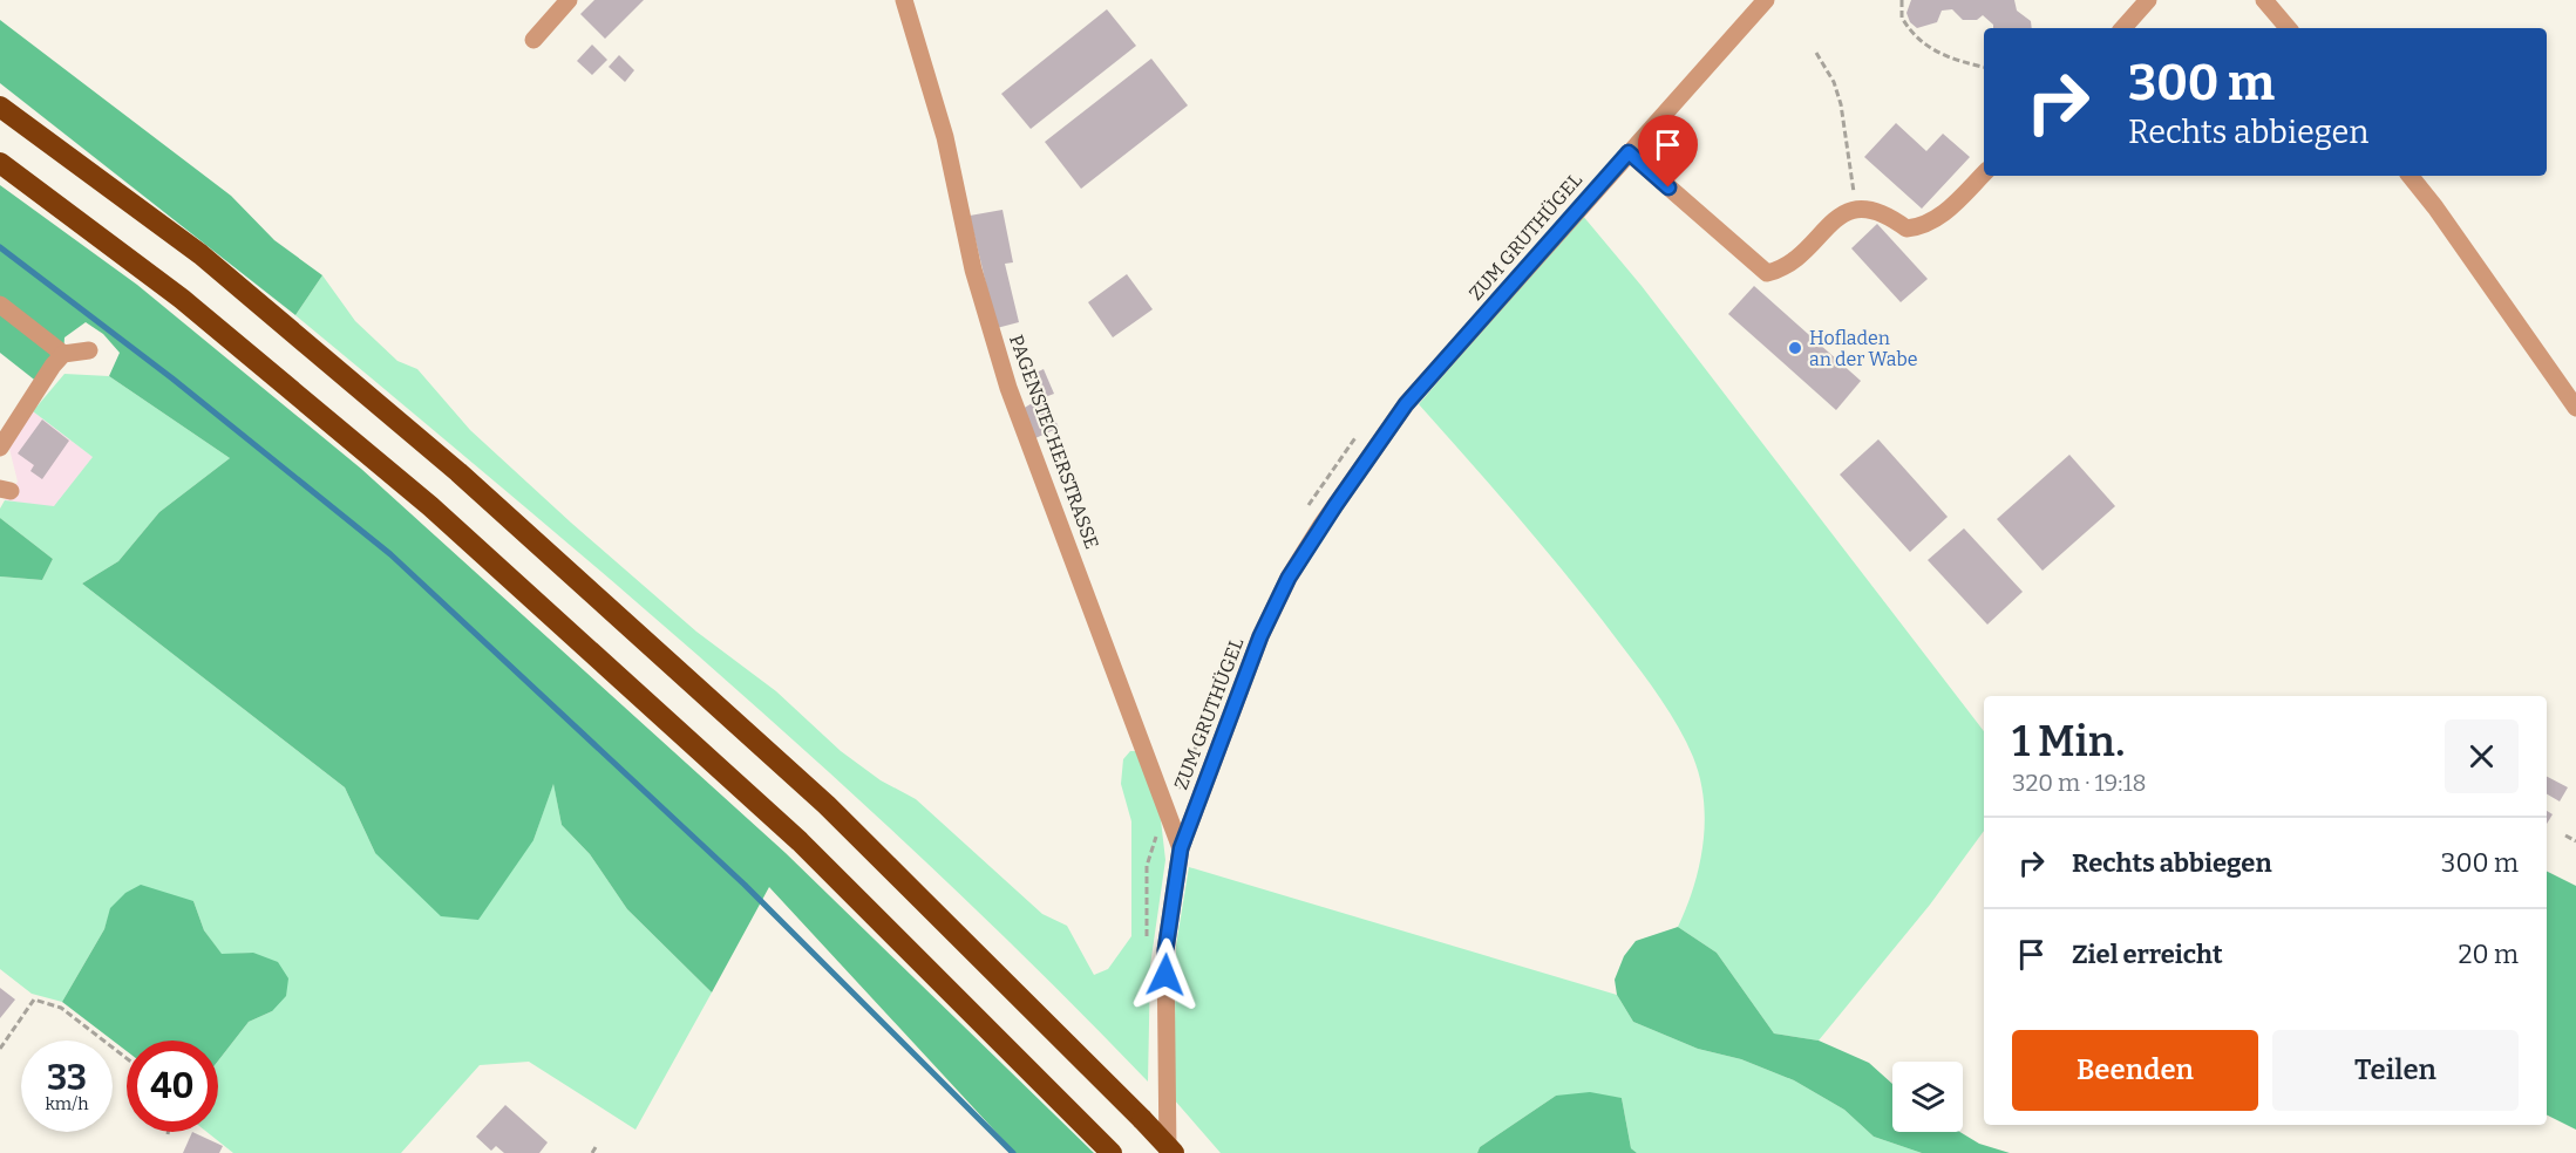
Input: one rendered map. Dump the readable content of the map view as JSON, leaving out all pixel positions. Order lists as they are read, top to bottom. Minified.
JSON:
{"streets":{"street":["ZUM GRUTHÜGEL","PAGENSTECHERSTRASSE"]},"crossings":[["ZUM GRUTHÜGEL","PAGENSTECHERSTRASSE"]],"places":["Hofladen an der Wabe"],"page":{"turn":["300 m","Rechts abbiegen"],"heading":["1 Min.","320 m · 19:18"],"list":[{"name":"Rechts abbiegen","value":"300 m"},{"name":"Ziel erreicht","value":"20 m"}],"buttons":["Beenden","Teilen"],"speed":"33 km/h","limit":"40"}}
